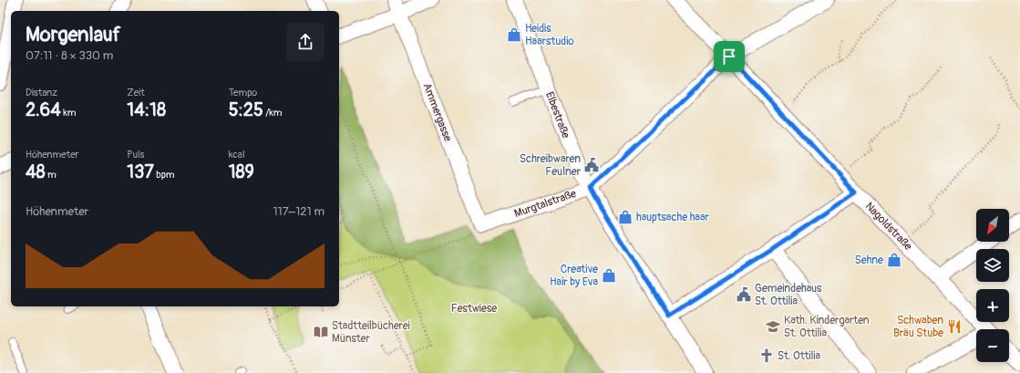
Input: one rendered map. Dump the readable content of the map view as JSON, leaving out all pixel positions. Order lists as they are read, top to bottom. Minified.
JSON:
{"streets":{"street":["Ammergasse","Elbestraße","Murgtalstraße","Nagoldstraße"]},"crossings":[["Ammergasse","Murgtalstraße"],["Elbestraße","Murgtalstraße"],["Murgtalstraße","Nagoldstraße"]],"parks":["Festwiese"],"places":{"shop":["Heidis Haarstudio","hauptsache haar","Sehne","Creative Hair by Eva"],"public building":["Schreibwaren Feulner","Gemeindehaus St. Ottilia"],"school or university":["Kath. Kindergarten St. Ottilia"],"restaurant":["Schwaben Bräu Stube"],"library":["Stadtteilbücherei Münster"],"church":["St. Ottilia"]},"north":"bottom left","page":{"heading":["Morgenlauf","07:11 · 8 × 330 m"],"stats":[["Distanz","2.64 km"],["Zeit","14:18"],["Tempo","5:25 /km"],["Höhenmeter","48 m"],["Puls","137 bpm"],["kcal","189"]],"chart":["Höhenmeter","117–121 m"],"map_buttons":["+","−"]}}
